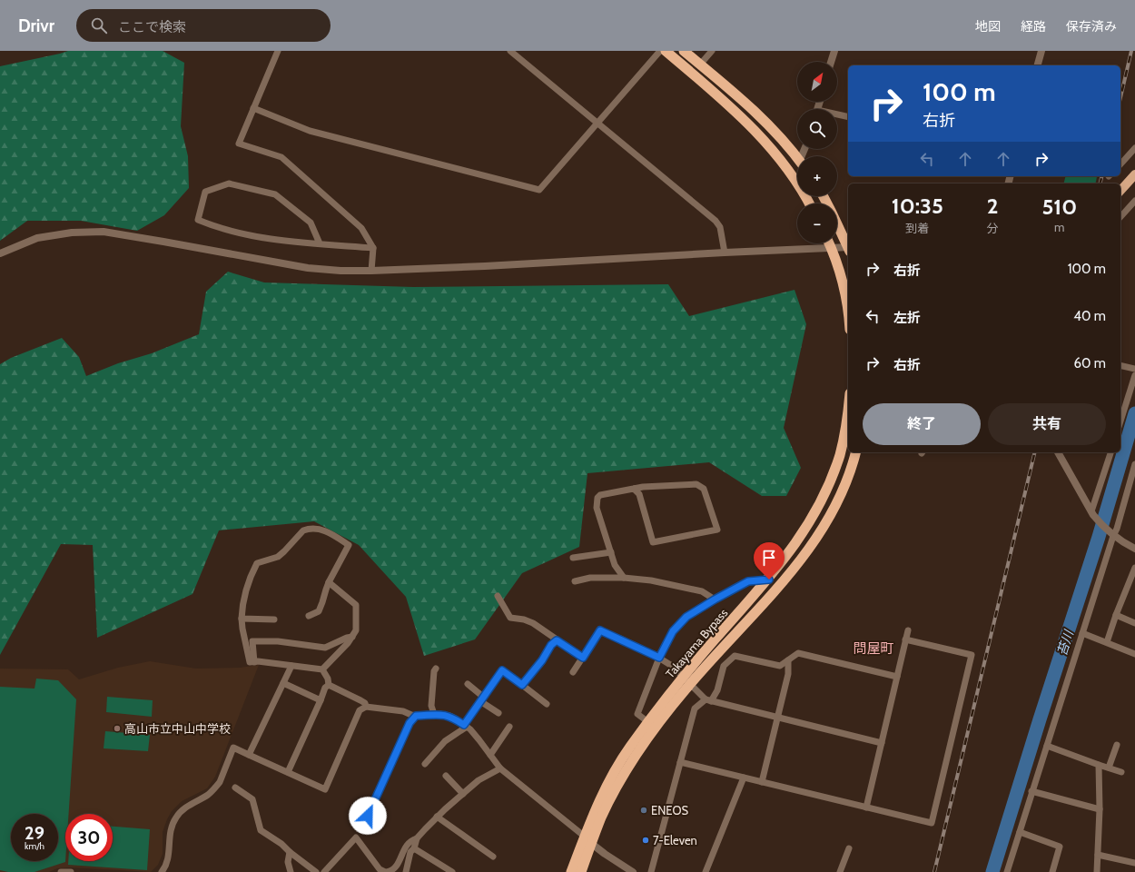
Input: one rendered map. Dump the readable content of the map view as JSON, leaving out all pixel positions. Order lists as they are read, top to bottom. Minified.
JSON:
{"streets":{"highway":["Takayama Bypass"]},"districts":["問屋町"],"water":["苔川"],"places":["高山市立中山中学校","ENEOS","7-Eleven"],"north":"top right","page":{"header":"Drivr","search":"ここで検索","nav":["地図","経路","保存済み"],"map_buttons":["+","−"],"turn":["100 m","右折"],"eta":["10:35","到着","2","分","510","m"],"list":[{"name":"右折","value":"100 m"},{"name":"左折","value":"40 m"},{"name":"右折","value":"60 m"}],"buttons":["終了","共有"],"speed":"29 km/h","limit":"30"}}
